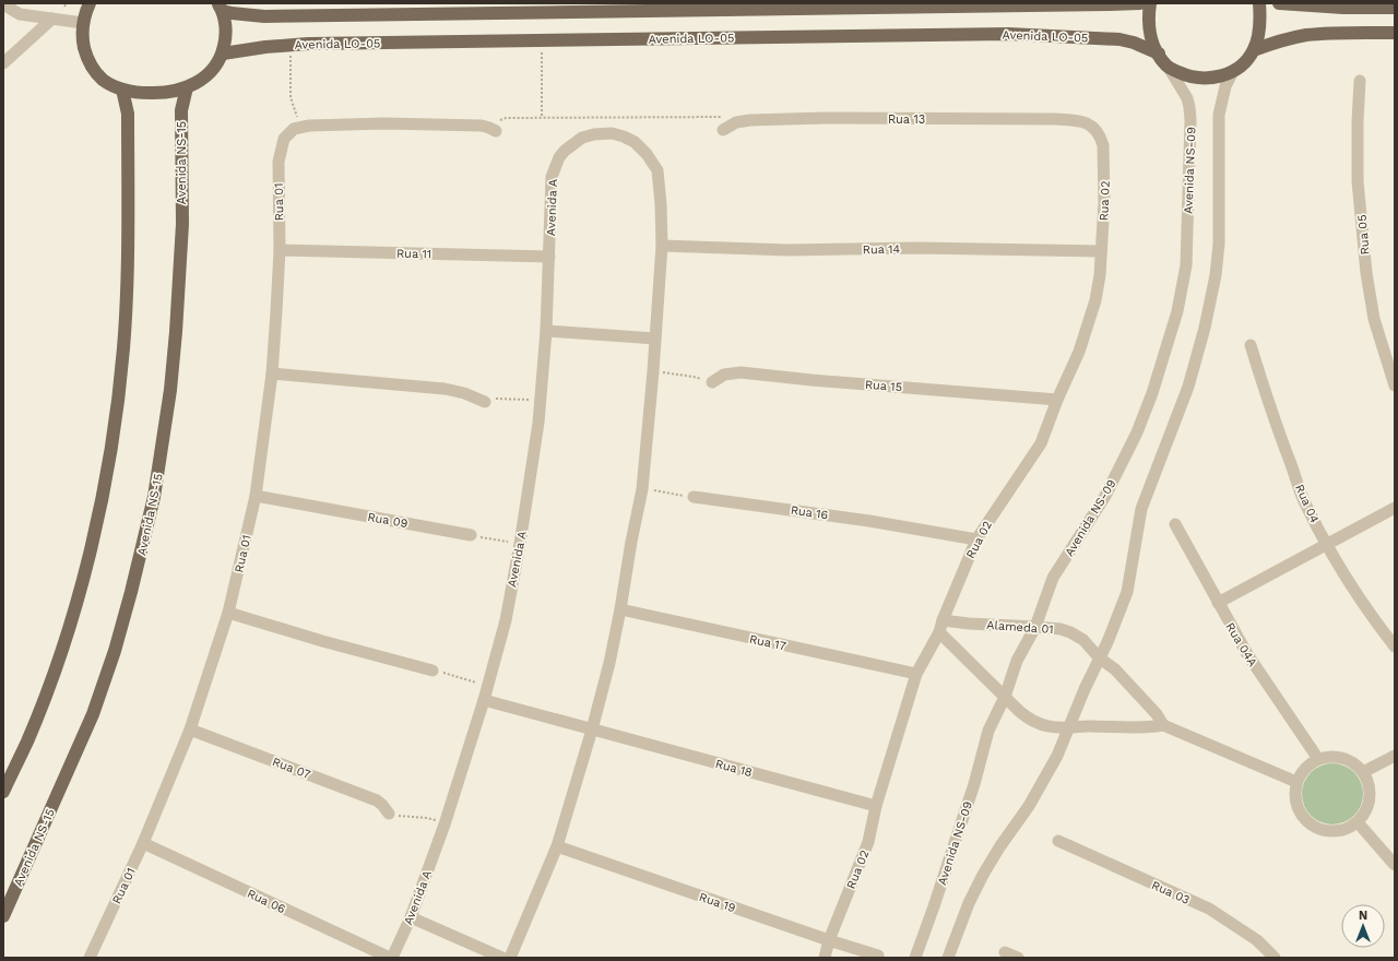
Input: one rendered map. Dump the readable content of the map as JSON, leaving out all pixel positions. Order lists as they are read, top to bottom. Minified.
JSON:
{"streets":{"main road":["Avenida LO-05","Avenida NS-15"],"street":["Rua 13","Avenida NS-09","Rua 02","Rua 01","Avenida A","Rua 05","Rua 14","Rua 11","Rua 15","Rua 04","Rua 16","Rua 09","Alameda 01","Rua 17","Rua 04A","Rua 07","Rua 18","Rua 03","Rua 06","Rua 19"]},"crossings":[["Rua 13","Rua 02"],["Avenida NS-09","Alameda 01"],["Rua 02","Rua 14"],["Rua 02","Rua 15"],["Rua 02","Rua 16"],["Rua 02","Alameda 01"],["Rua 02","Rua 17"],["Rua 02","Rua 18"],["Rua 02","Rua 19"],["Rua 01","Rua 11"],["Rua 01","Rua 09"],["Rua 01","Rua 07"],["Rua 01","Rua 06"],["Avenida A","Rua 14"],["Avenida A","Rua 11"],["Avenida A","Rua 17"],["Avenida A","Rua 18"],["Avenida A","Rua 06"],["Avenida A","Rua 19"]],"north":"top"}
